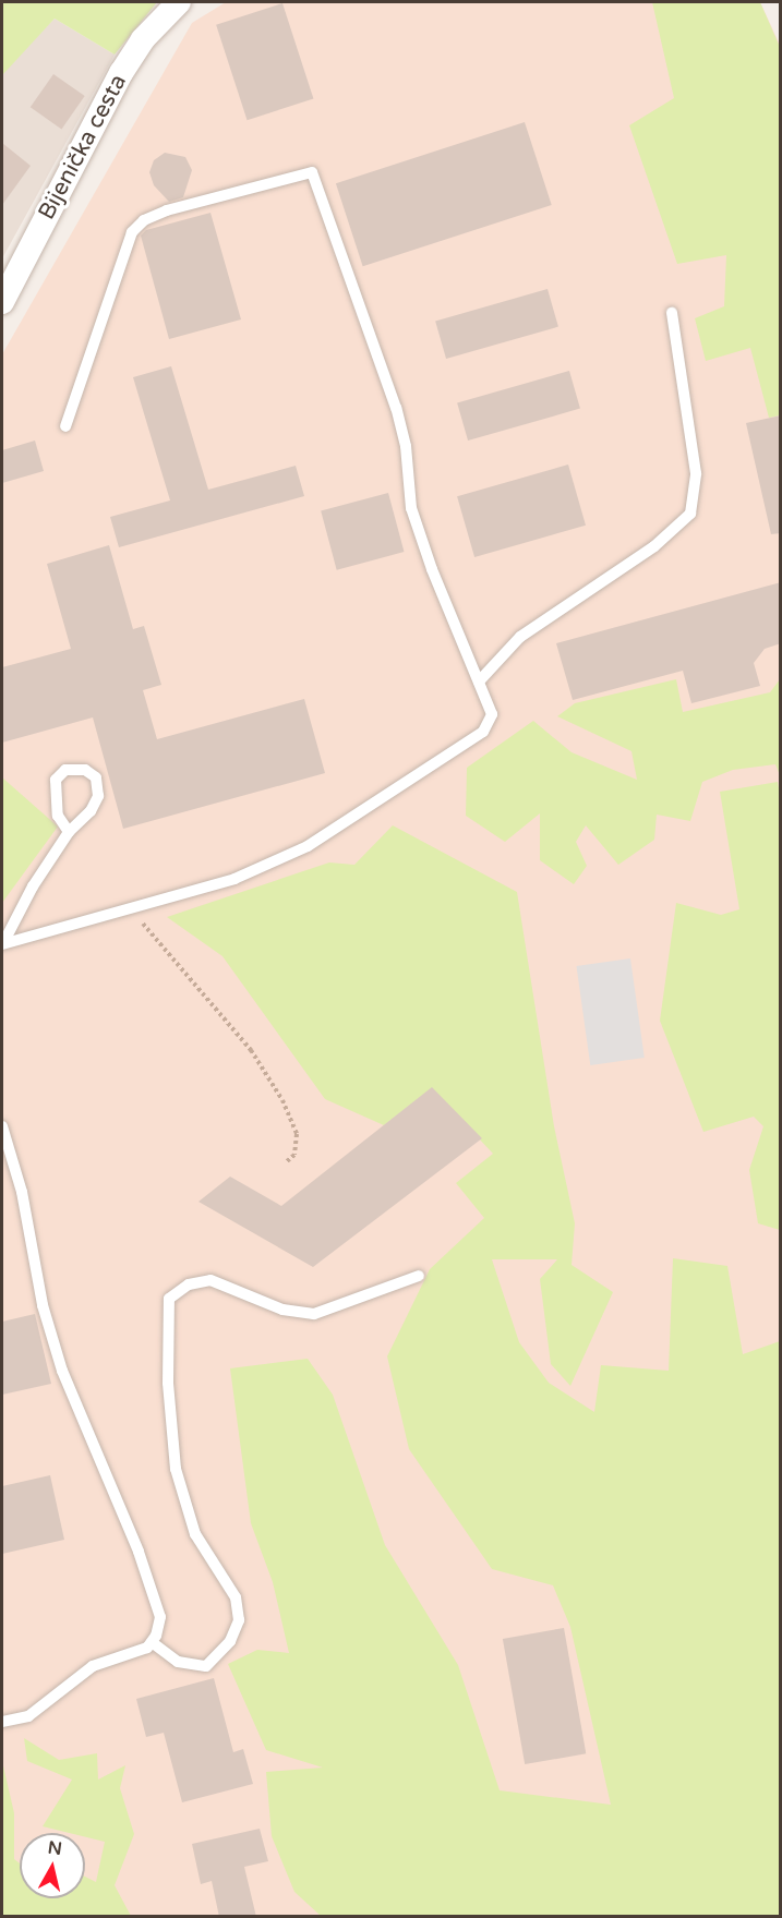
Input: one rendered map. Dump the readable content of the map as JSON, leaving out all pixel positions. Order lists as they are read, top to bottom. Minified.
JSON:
{"streets":{"street":["Bijenička cesta"]},"north":"top"}
